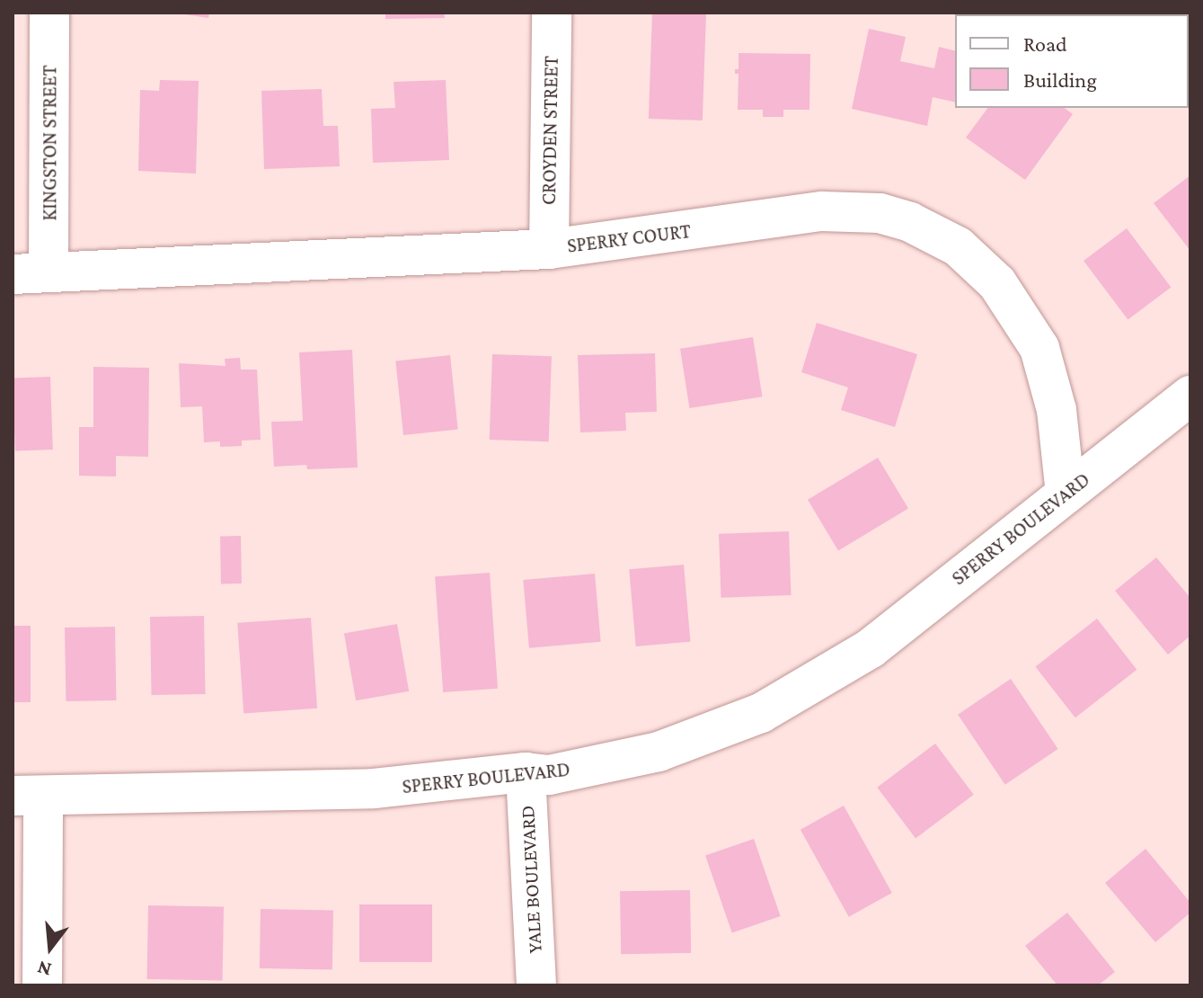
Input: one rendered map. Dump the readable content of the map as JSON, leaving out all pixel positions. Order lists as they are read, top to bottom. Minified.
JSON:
{"streets":{"street":["CROYDEN STREET","KINGSTON STREET","SPERRY COURT","SPERRY BOULEVARD","YALE BOULEVARD"]},"crossings":[["CROYDEN STREET","SPERRY COURT"],["KINGSTON STREET","SPERRY COURT"],["SPERRY COURT","SPERRY BOULEVARD"],["SPERRY BOULEVARD","YALE BOULEVARD"]],"legend":["Road","Building"],"north":"bottom"}
